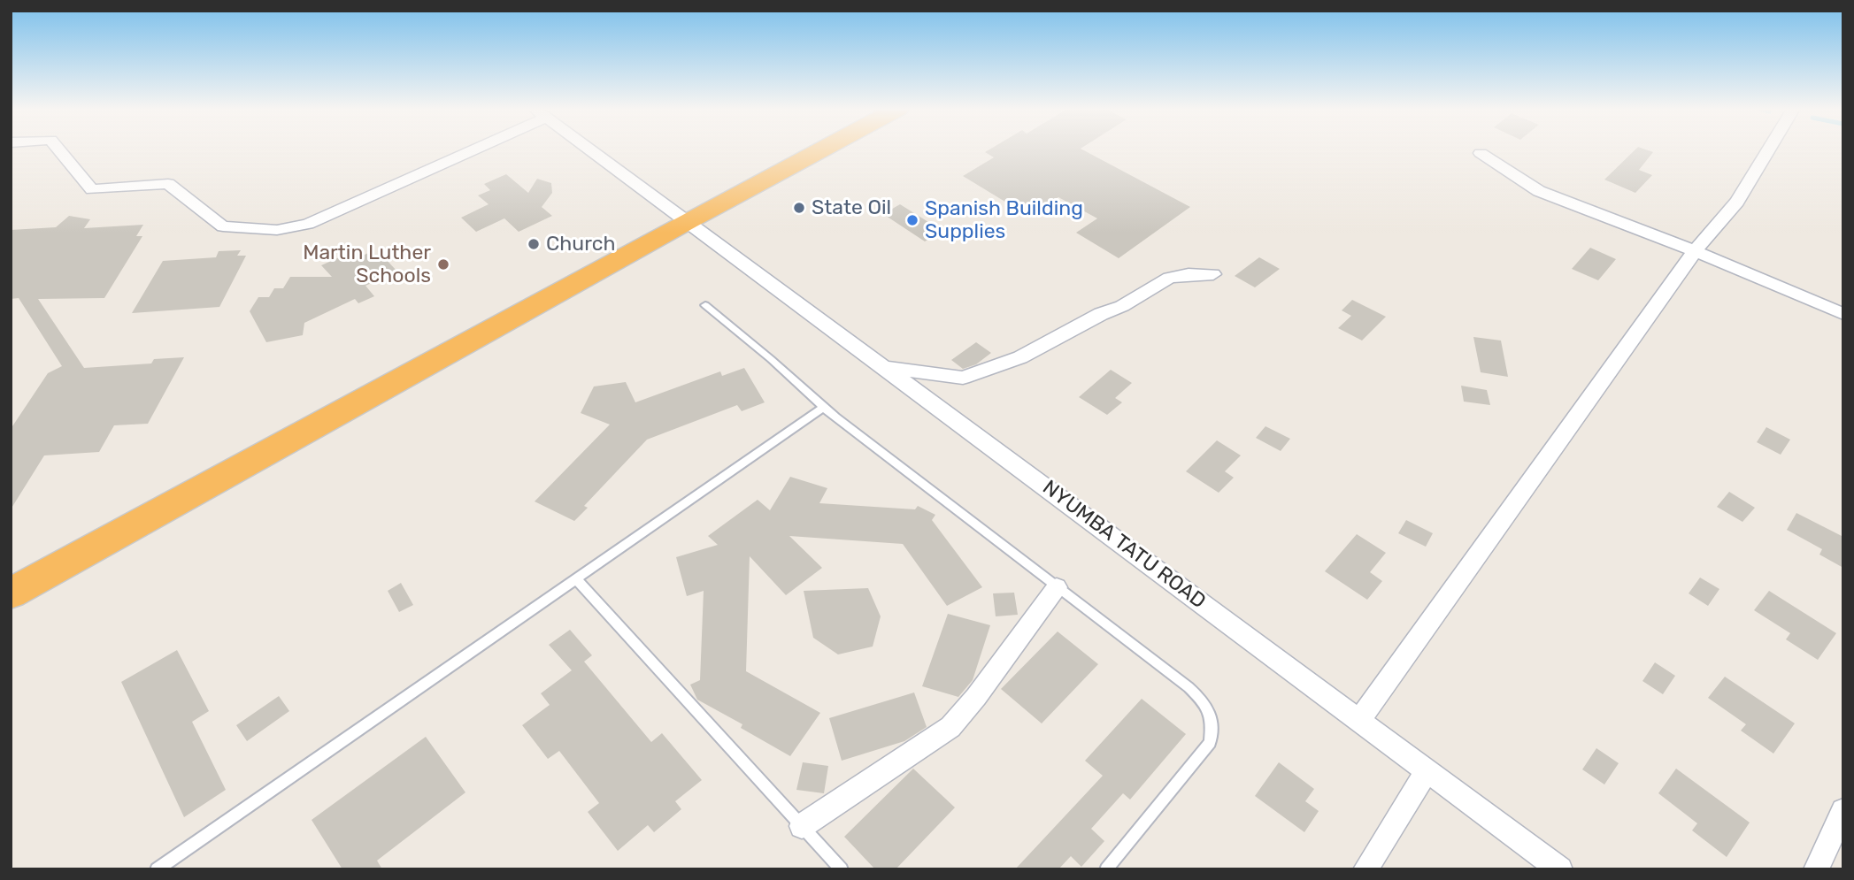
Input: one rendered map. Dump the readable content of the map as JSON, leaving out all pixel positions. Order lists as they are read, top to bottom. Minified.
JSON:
{"streets":{"street":["NYUMBA TATU ROAD"]},"places":["State Oil","Spanish Building Supplies","Church","Martin Luther Schools"]}
